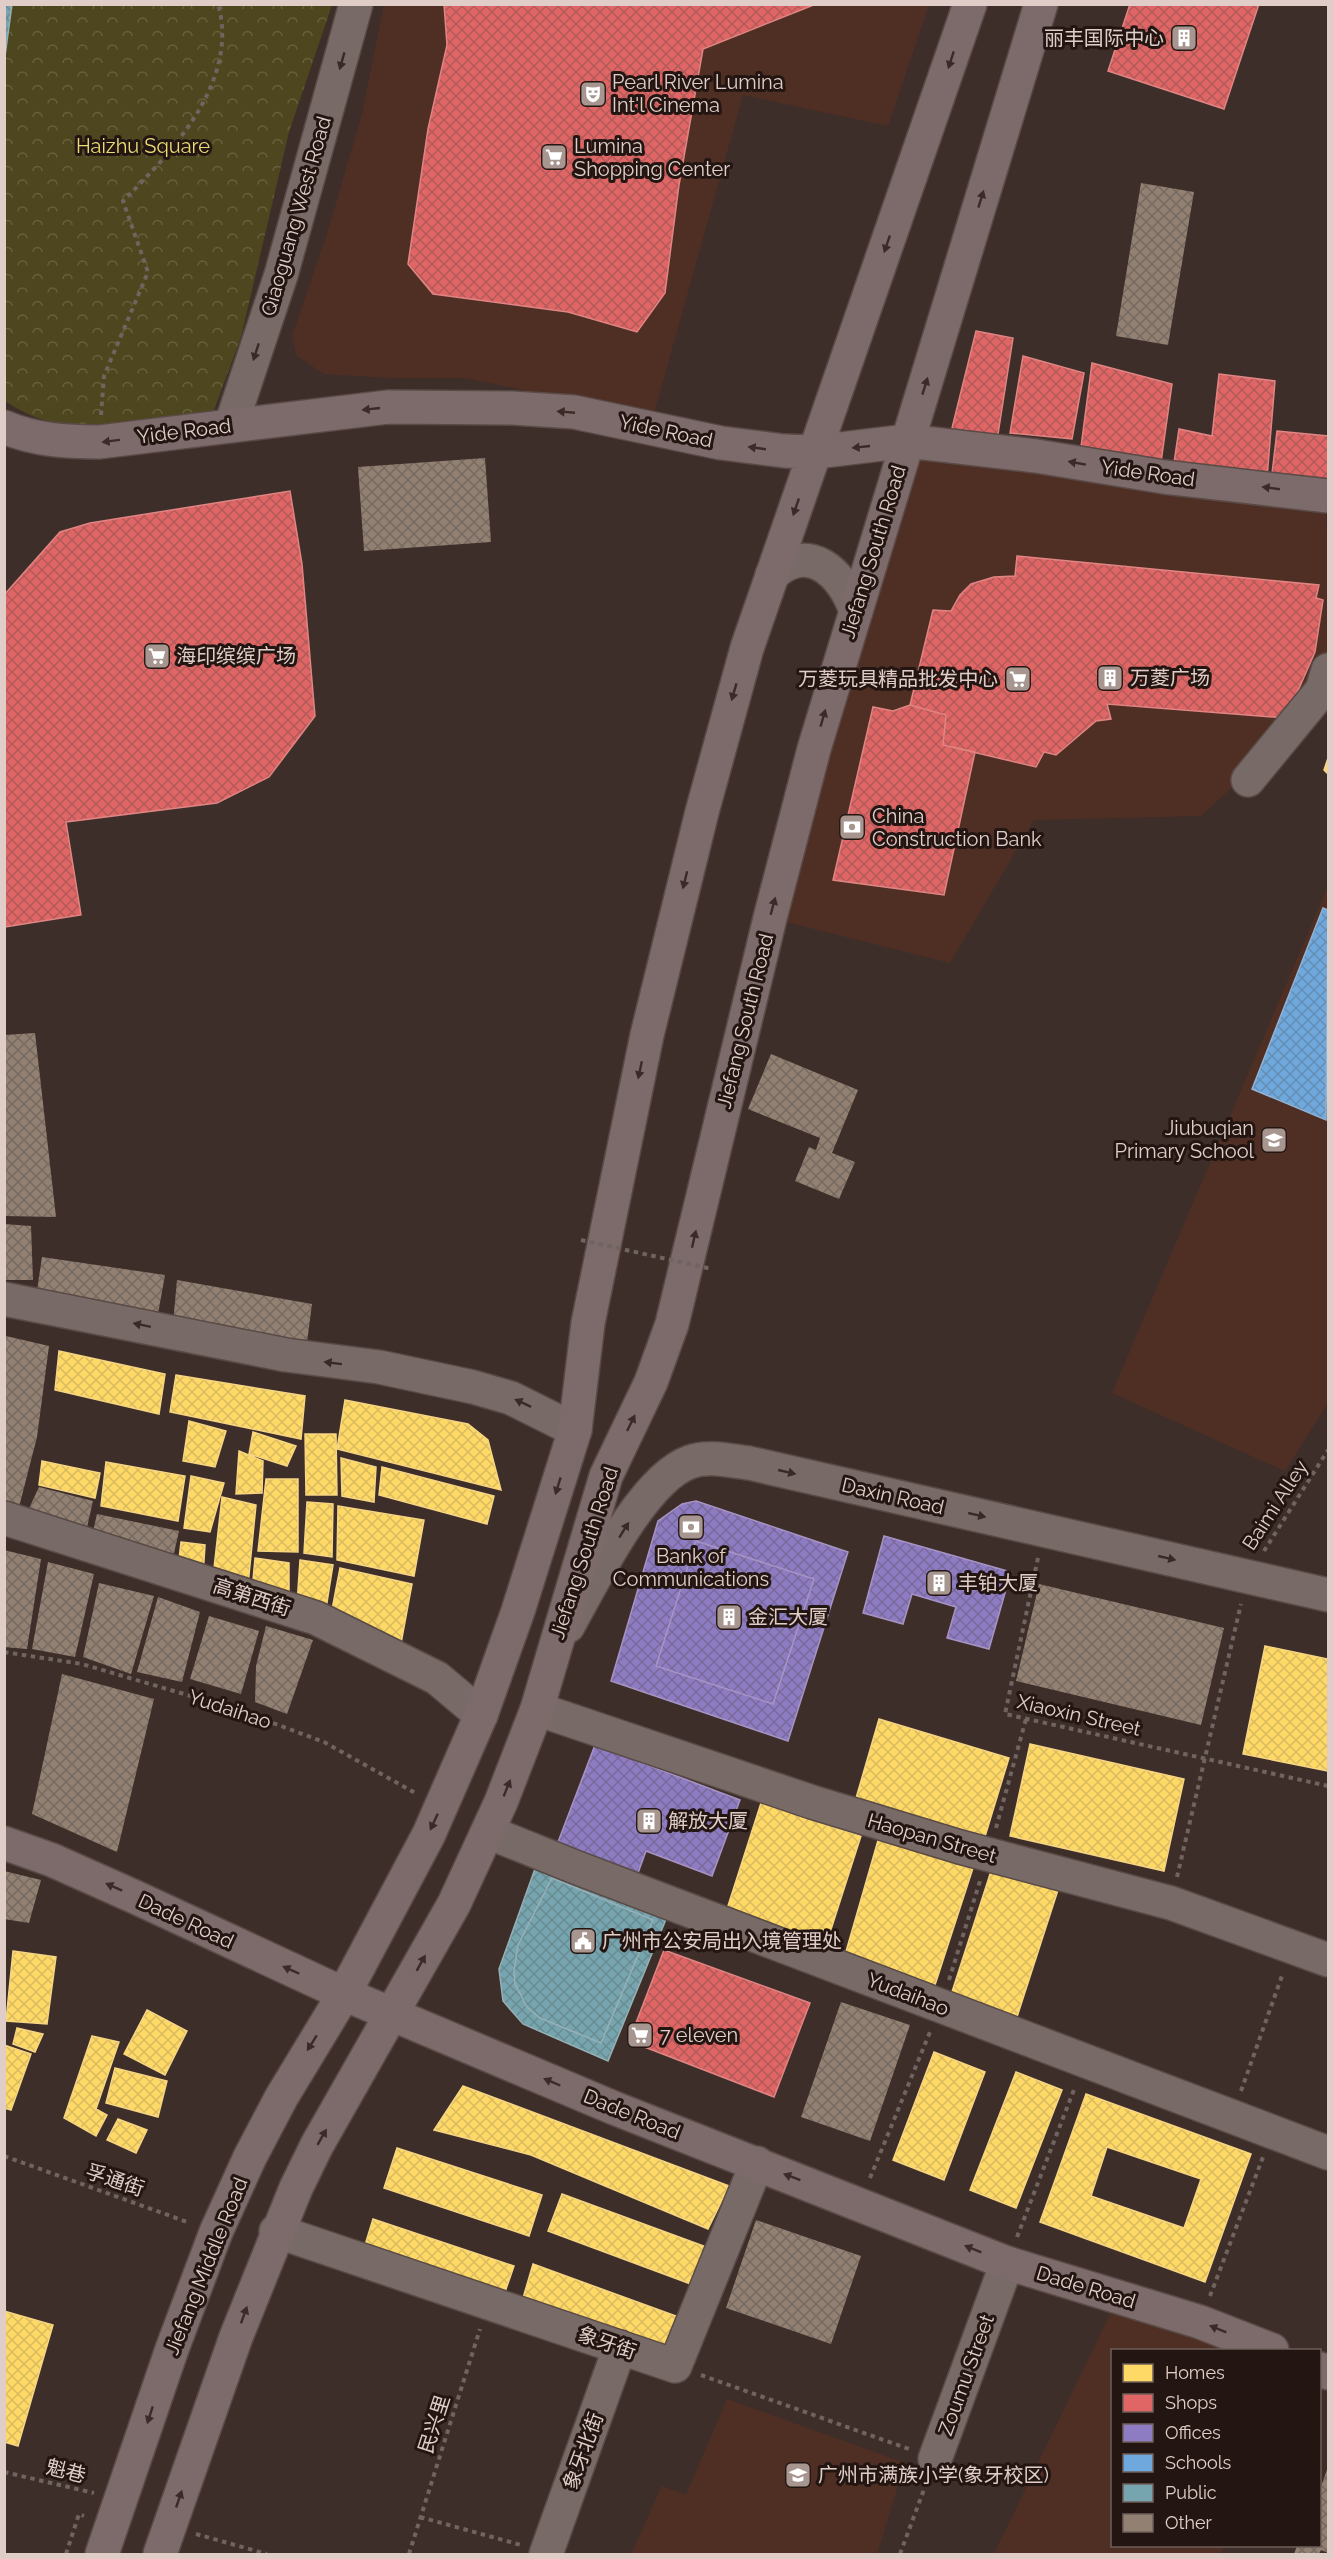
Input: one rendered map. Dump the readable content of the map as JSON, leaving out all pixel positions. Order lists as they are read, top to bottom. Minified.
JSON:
{"streets":{"main road":["Yide Road","Jiefang South Road","Dade Road","Jiefang Middle Road"],"street":["Qiaoguang West Road","Daxin Road","高第西街","Yudaihao","Haopan Street","象牙街","Zoumu Street","象牙北街"],"path":["Baimi Alley","Xiaoxin Street","孚通街","民兴里","魁巷"]},"crossings":[["Qiaoguang West Road","Yide Road"],["Yide Road","Jiefang South Road"],["Jiefang South Road","Daxin Road"],["Jiefang South Road","Yudaihao"],["Jiefang South Road","Haopan Street"],["Jiefang South Road","Dade Road"],["Daxin Road","Baimi Alley"],["Daxin Road","Xiaoxin Street"],["Dade Road","Jiefang Middle Road"],["Dade Road","Zoumu Street"],["孚通街","Jiefang Middle Road"],["Jiefang Middle Road","魁巷"],["象牙街","民兴里"],["象牙街","象牙北街"]],"one_way":["Qiaoguang West Road","Yide Road","Daxin Road","Dade Road"],"parks":["Haizhu Square"],"places":{"building":["丽丰国际中心","万菱广场","丰铂大厦","金汇大厦","解放大厦"],"theatre":["Pearl River Lumina Int'l Cinema"],"supermarket":["Lumina Shopping Center","海印缤缤广场","万菱玩具精品批发中心","7 eleven"],"bank":["China Construction Bank","Bank of Communications"],"school or university":["Jiubuqian Primary School","广州市满族小学(象牙校区)"],"public building":["广州市公安局出入境管理处"]},"legend":["Homes","Shops","Offices","Schools","Public","Other"]}
